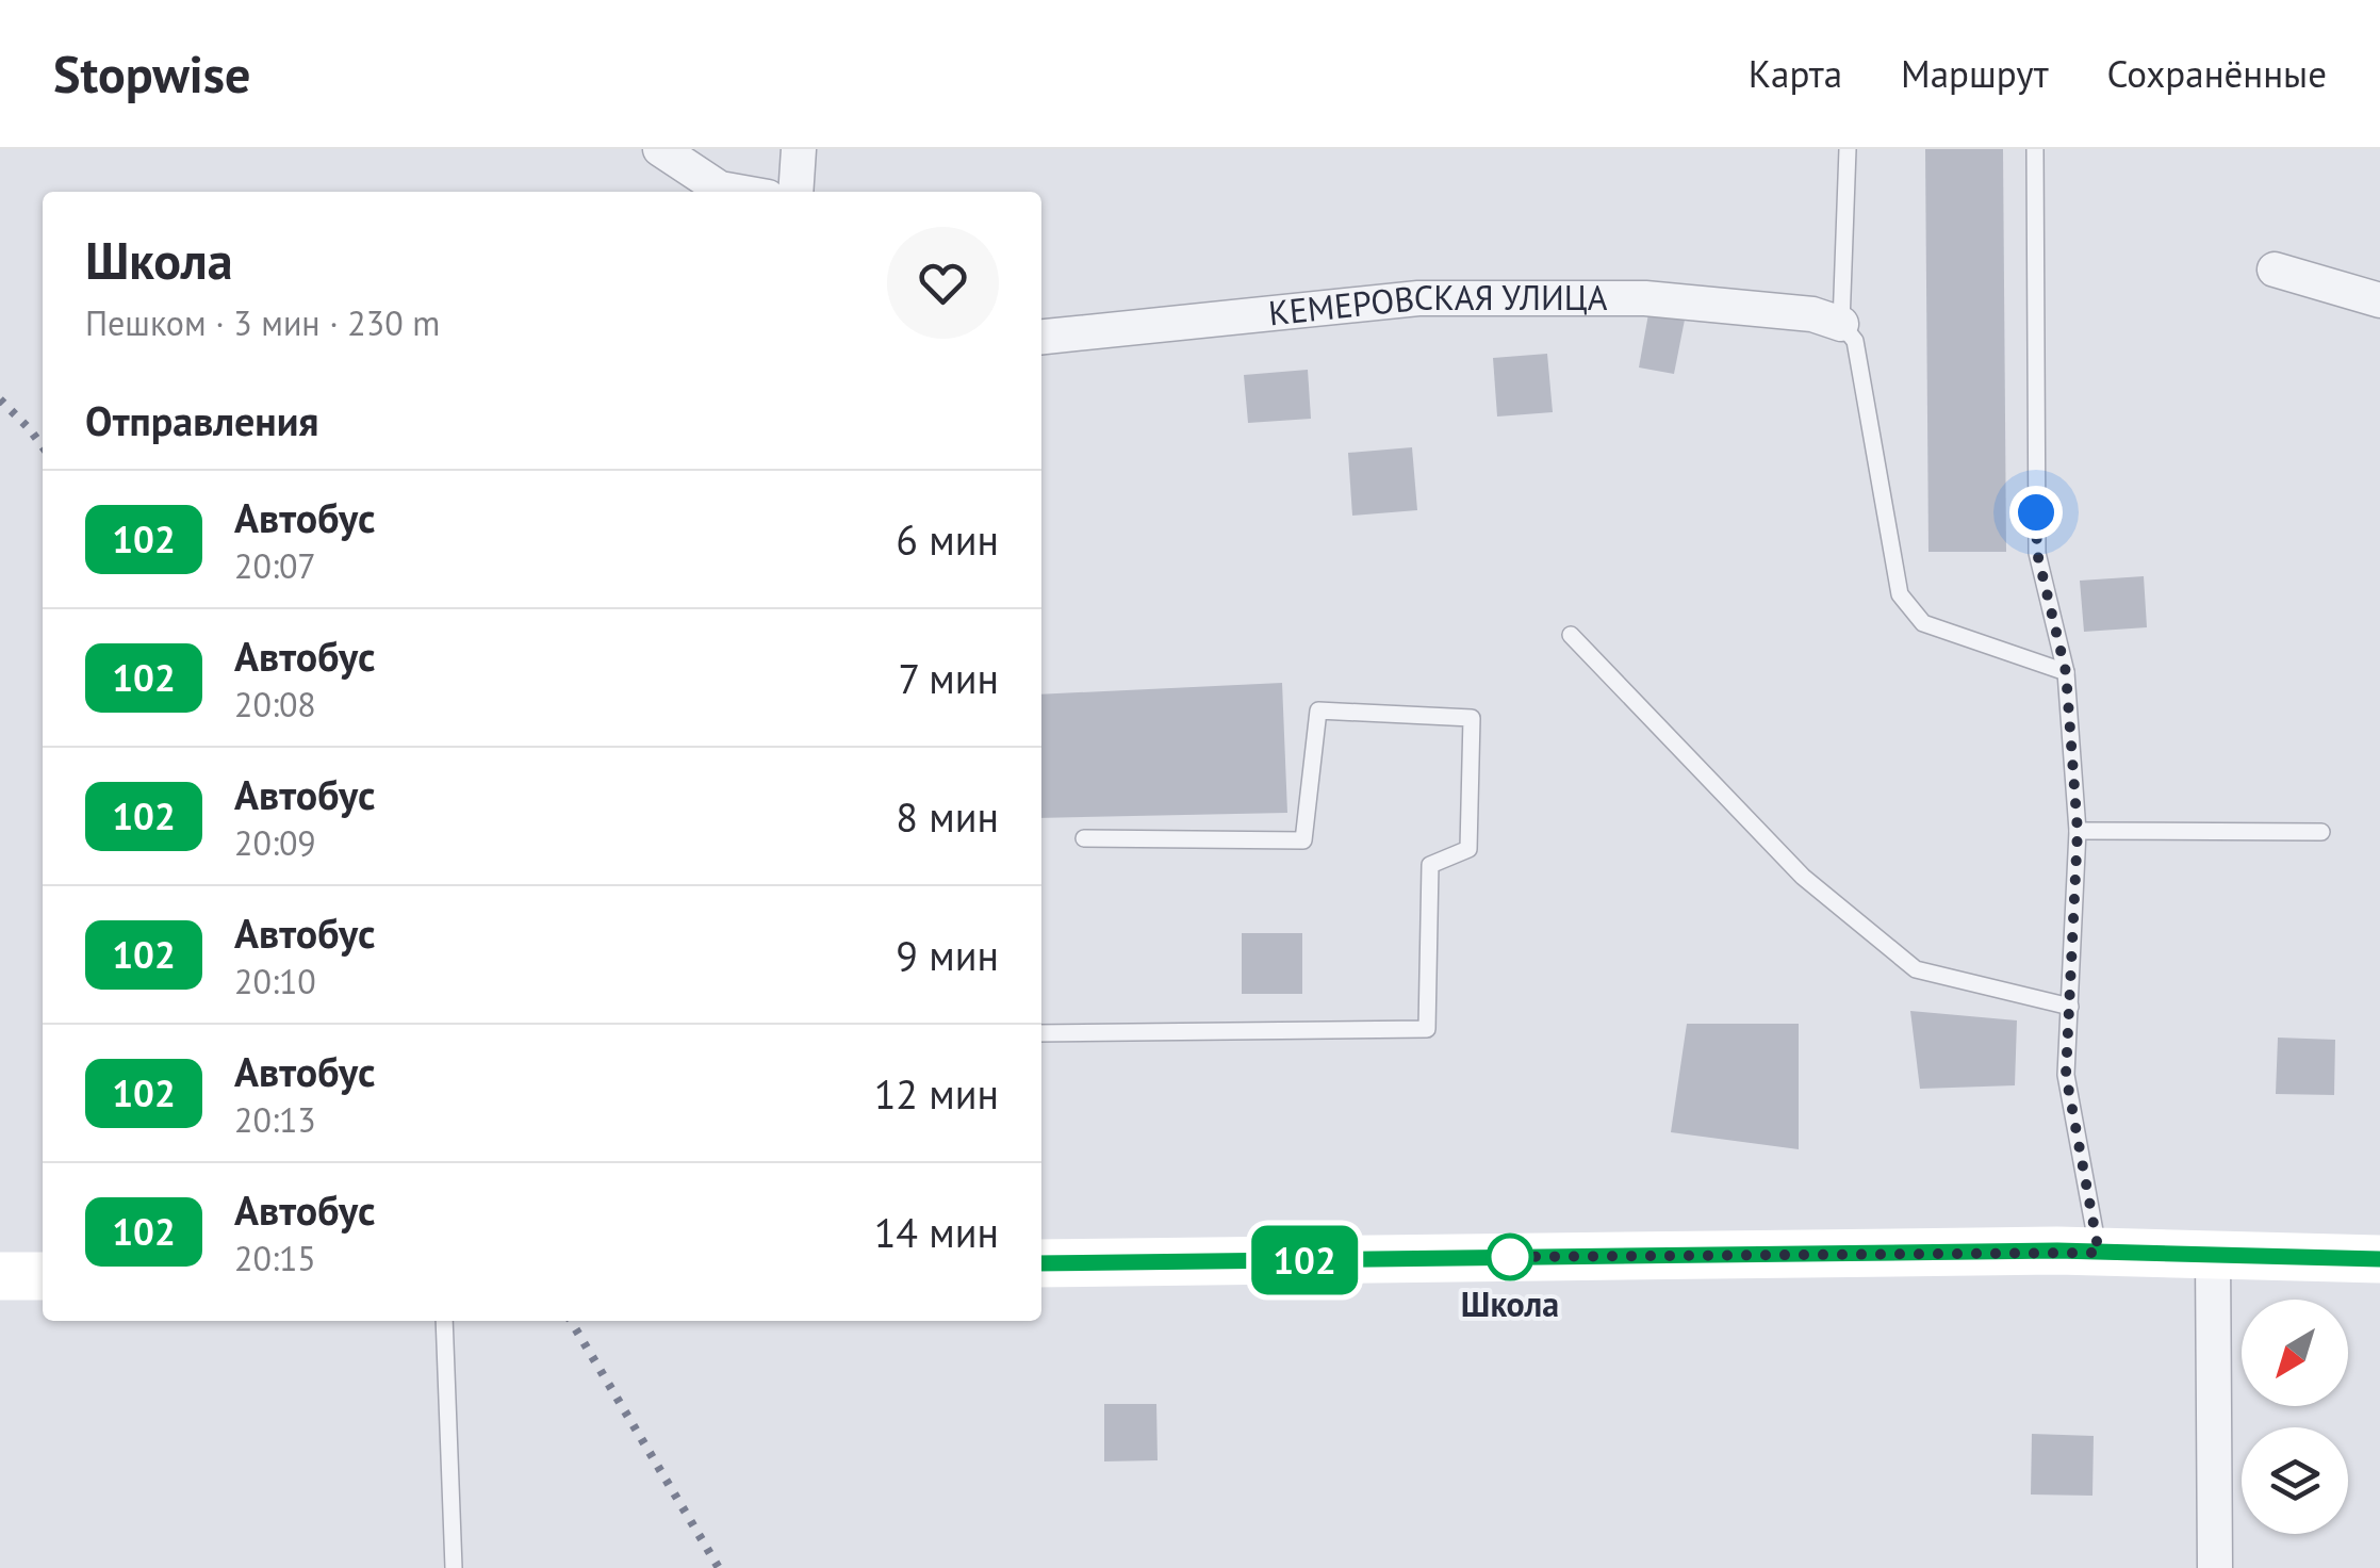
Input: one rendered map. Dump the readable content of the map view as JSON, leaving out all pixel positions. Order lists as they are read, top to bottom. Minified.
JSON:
{"streets":{"street":["КЕМЕРОВСКАЯ УЛИЦА"]},"places":["Школа"],"lines":["bus line 102"],"north":"bottom left","page":{"header":"Stopwise","nav":["Карта","Маршрут","Сохранённые"],"on_map":"102","heading":[["Школа","Пешком · 3 мин · 230 m"],"Отправления"],"list":[{"mark":"102","name":"Автобус","note":"20:07","value":"6 мин"},{"mark":"102","name":"Автобус","note":"20:08","value":"7 мин"},{"mark":"102","name":"Автобус","note":"20:09","value":"8 мин"},{"mark":"102","name":"Автобус","note":"20:10","value":"9 мин"},{"mark":"102","name":"Автобус","note":"20:13","value":"12 мин"},{"mark":"102","name":"Автобус","note":"20:15","value":"14 мин"}]}}
